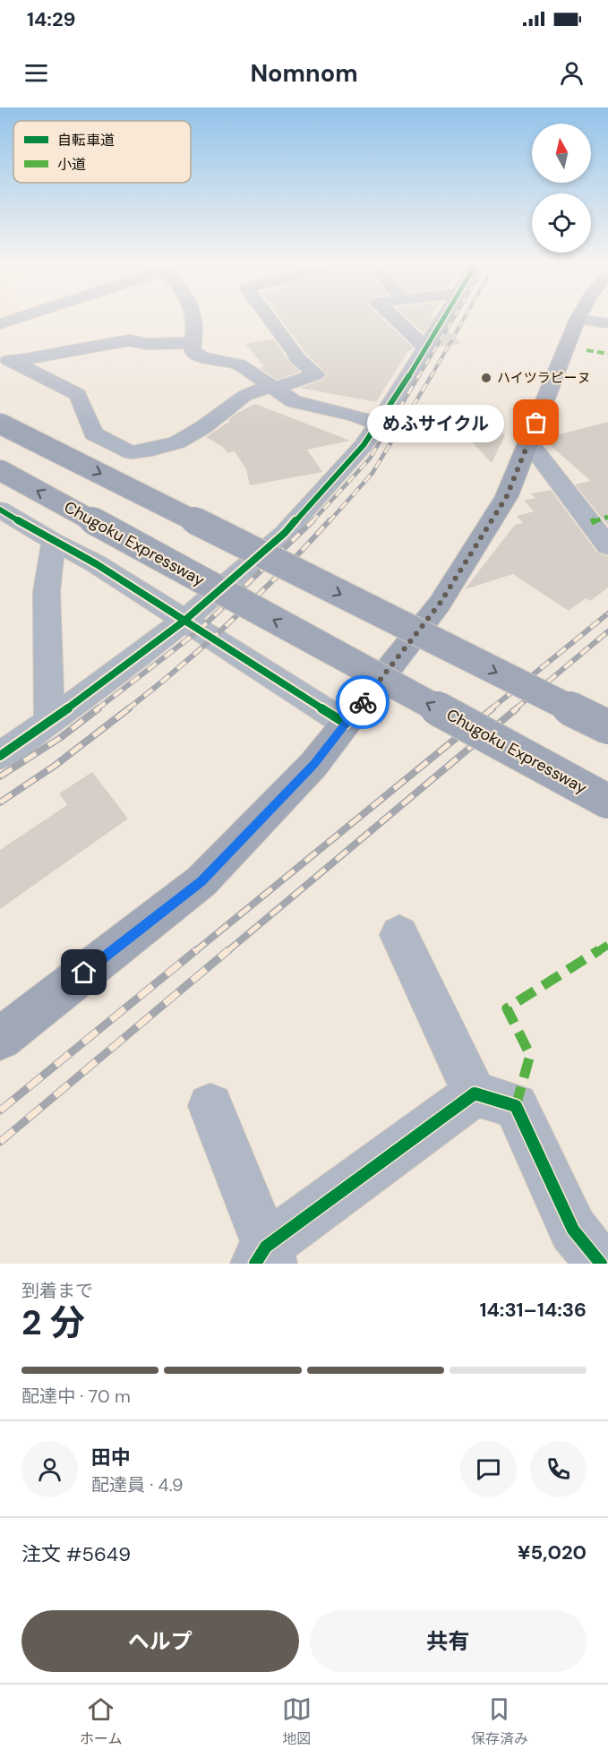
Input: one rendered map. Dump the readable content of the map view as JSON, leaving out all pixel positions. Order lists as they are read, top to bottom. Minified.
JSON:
{"streets":{"highway":["Chugoku Expressway"]},"places":["ハイツラピーヌ","めふサイクル"],"legend":["自転車道","小道"],"north":"top","page":{"status":"14:29","header":"Nomnom","bubble":"めふサイクル","heading":["2 分","到着まで","14:31–14:36"],"panel":["田中","配達員 · 4.9","注文 #5649","¥5,020"],"bar":"配達中 · 70 m","buttons":["ヘルプ","共有"],"tabs":["ホーム","地図","保存済み"]}}
